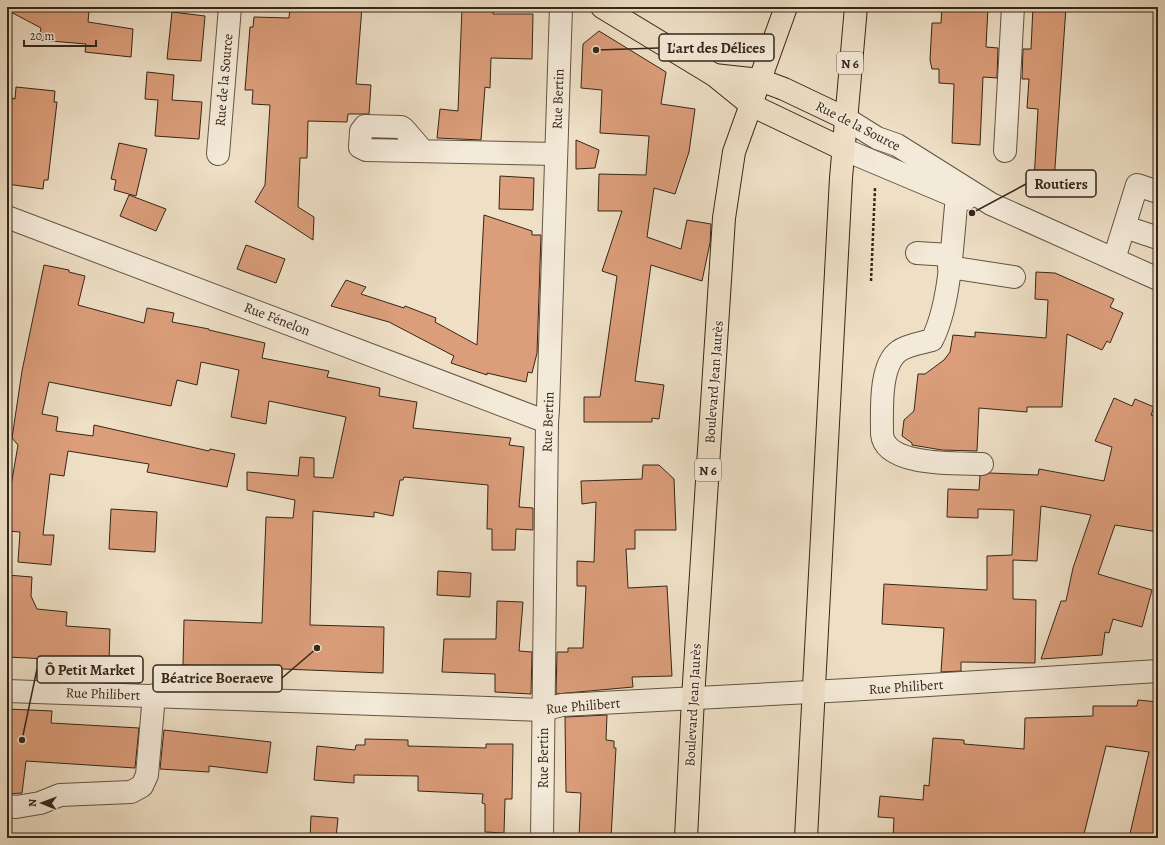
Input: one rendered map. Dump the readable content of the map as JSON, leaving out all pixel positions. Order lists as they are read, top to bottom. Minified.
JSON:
{"streets":{"main road":["N 6","Rue de la Source","Boulevard Jean Jaurès"],"street":["Rue Bertin","Rue Fénelon","Rue Philibert"]},"crossings":[["N 6","Rue de la Source"],["N 6","Rue Philibert"],["Rue de la Source","Boulevard Jean Jaurès"],["Rue Bertin","Rue Fénelon"],["Rue Bertin","Rue Philibert"],["Boulevard Jean Jaurès","Rue Philibert"]],"places":["L'art des Délices","Routiers","Béatrice Boeraeve","Ô Petit Market"],"scale_bar":"20 m","north":"left"}
